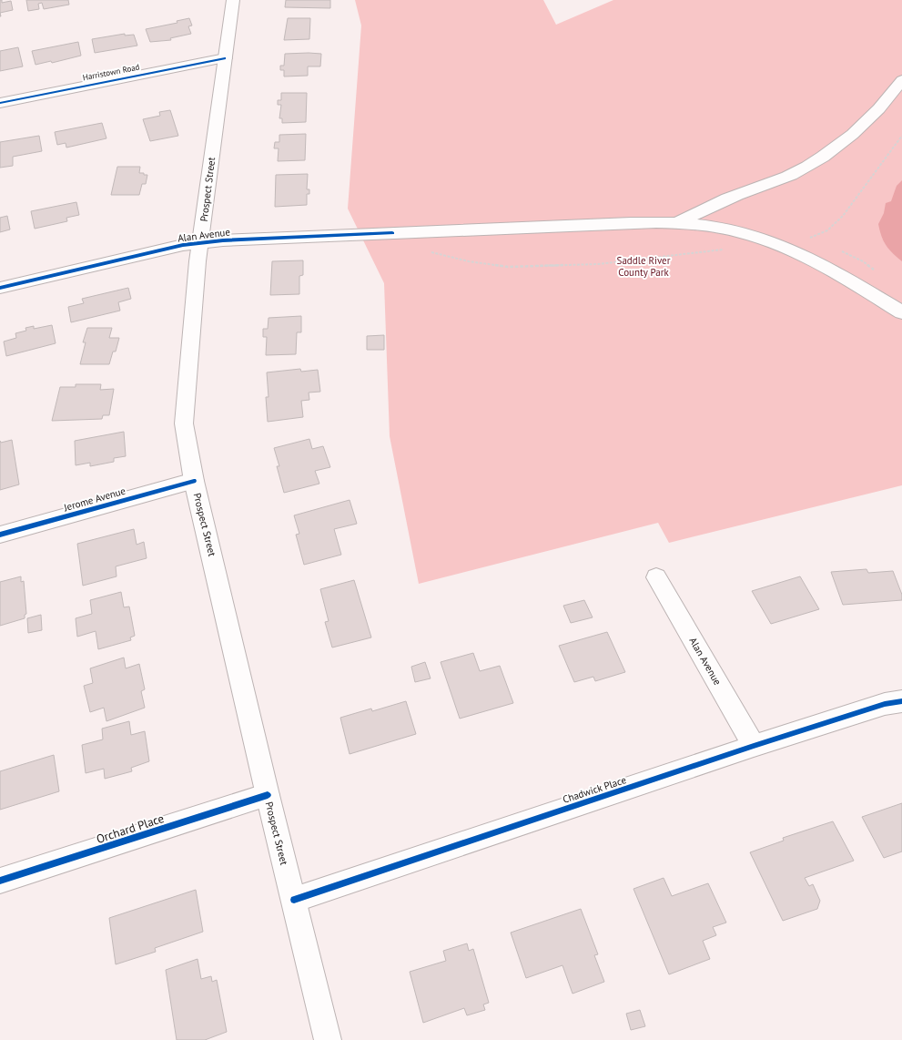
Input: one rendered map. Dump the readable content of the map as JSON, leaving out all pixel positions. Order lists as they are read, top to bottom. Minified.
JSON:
{"streets":{"street":["Harristown Road","Prospect Street","Alan Avenue","Jerome Avenue","Chadwick Place","Orchard Place"]},"crossings":[["Harristown Road","Prospect Street"],["Prospect Street","Alan Avenue"],["Prospect Street","Jerome Avenue"],["Prospect Street","Chadwick Place"],["Prospect Street","Orchard Place"],["Alan Avenue","Chadwick Place"]],"parks":["Saddle River County Park"]}
